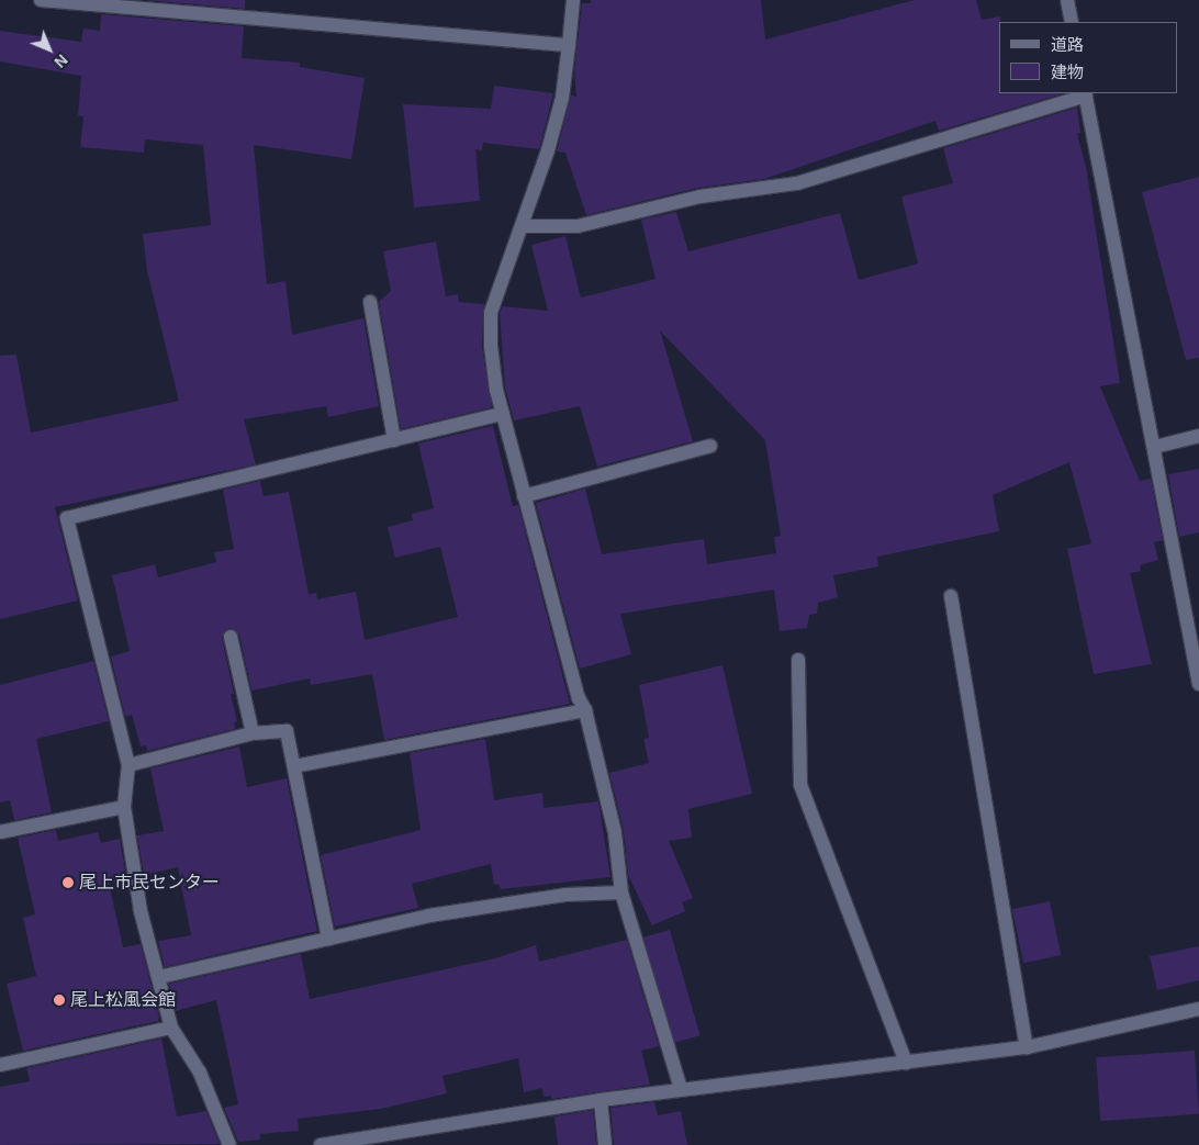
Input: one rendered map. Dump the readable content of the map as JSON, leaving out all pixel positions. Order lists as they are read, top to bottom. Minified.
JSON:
{"places":["尾上市民センター","尾上松風会館"],"legend":["道路","建物"],"north":"bottom right"}
